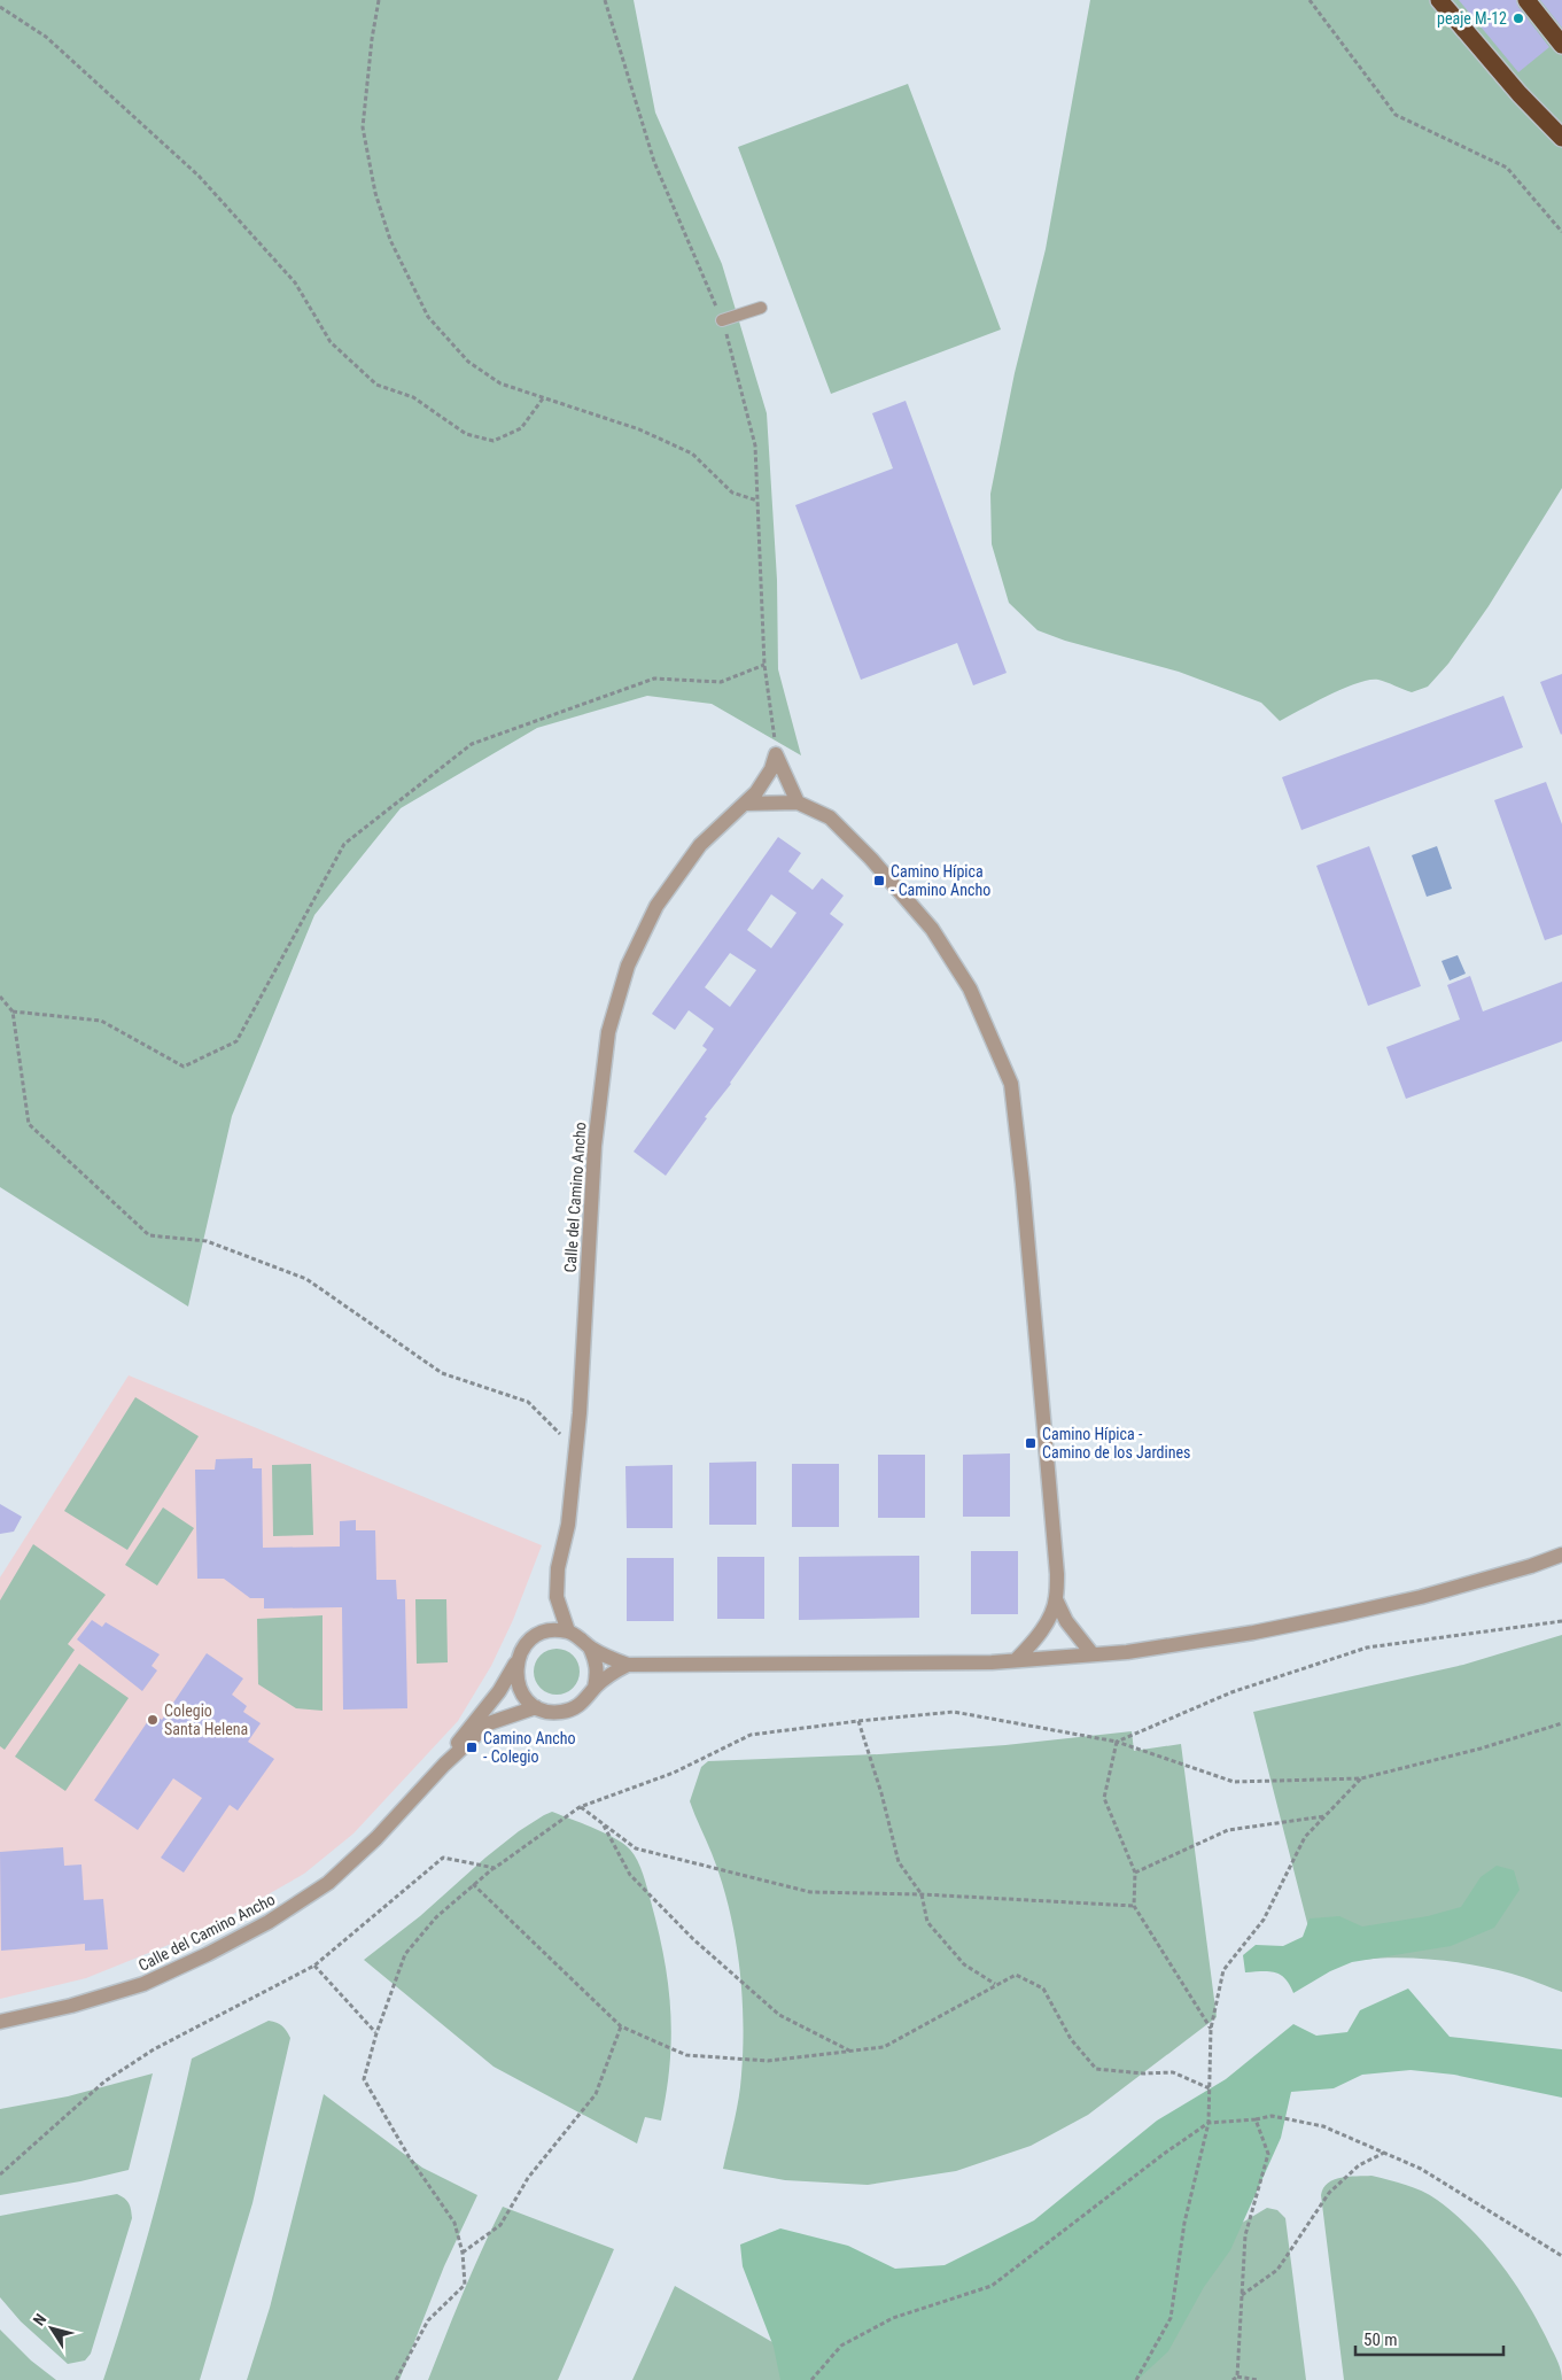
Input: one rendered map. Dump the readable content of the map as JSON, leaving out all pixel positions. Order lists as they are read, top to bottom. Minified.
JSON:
{"streets":{"street":["Calle del Camino Ancho"]},"places":{"other":["peaje M-12","Colegio Santa Helena"],"transit":["Camino Hípica - Camino Ancho","Camino Hípica - Camino de los Jardines","Camino Ancho - Colegio"]},"scale_bar":"50 m","north":"top left"}
